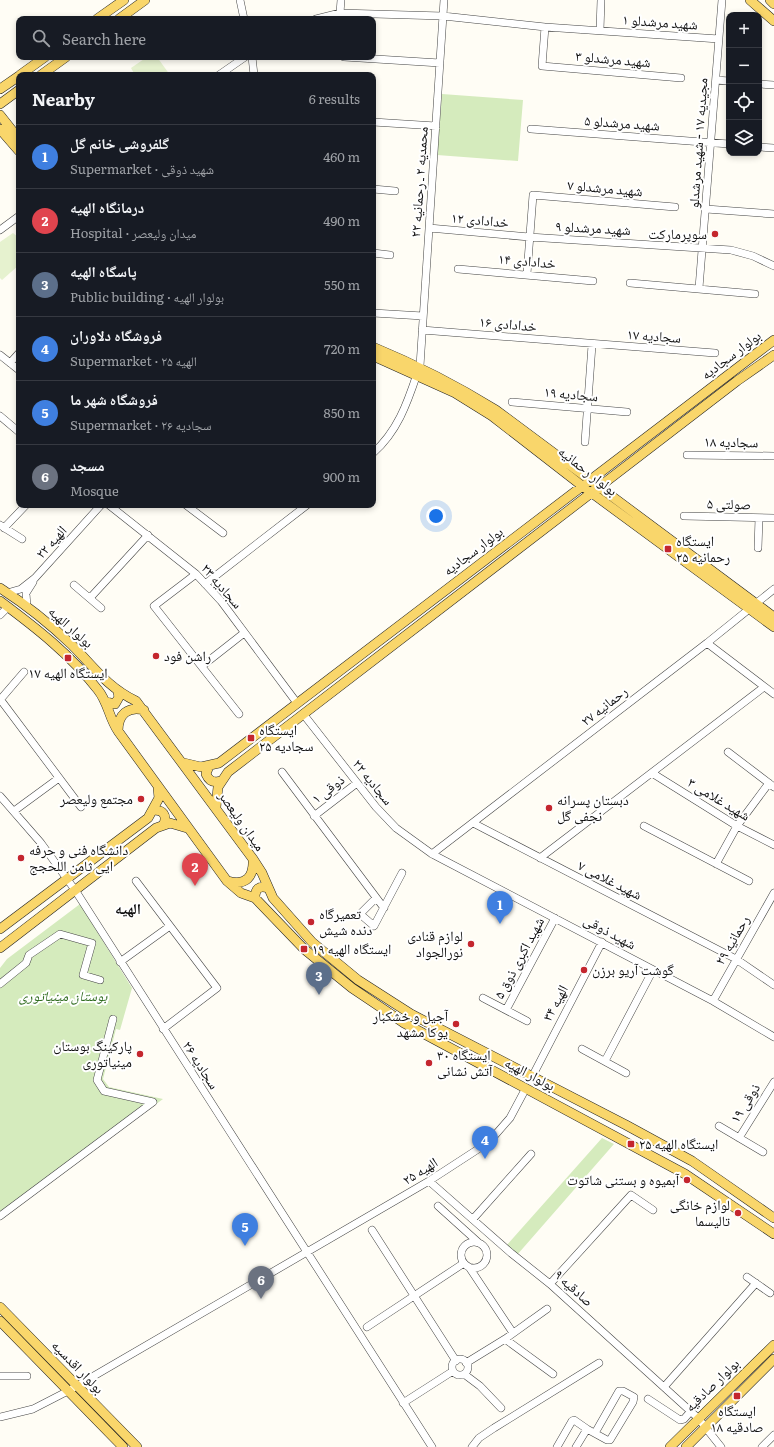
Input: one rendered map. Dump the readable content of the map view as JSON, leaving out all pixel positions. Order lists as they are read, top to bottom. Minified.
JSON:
{"streets":{"main road":["بولوار سجادیه","بولوار رحمانیه","بولوار الهیه","میدان ولیعصر","بولوار اقدسیه","بولوار صادقیه"],"street":["شهید مرشدلو ۱","شهید مرشدلو ۳","شهید مرشدلو ۵","مجیدیه ۱۷ - شهید مرشدلو","محمدیه ۲ ـ رحمانیه ۲۲","شهید مرشدلو ۷","خدادادی ۱۲","شهید مرشدلو ۹","خدادادی ۱۴","خدادادی ۱۶","سجادیه ۱۷","سجادیه ۱۹","سجادیه ۱۸","صولتی ۵","الهیه ۲۲","سجادیه ۲۳","رحمانیه ۲۷","سجادیه ۲۲","ذوقی ۱","شهید غلامی ۳","شهید غلامی ۷","شهید ذوقی","رحمانیه ۲۹","شهید اکبری ذوق ۵","الهیه ۳۴","سجادیه ۲۶","ذوقی ۱۹","الهیه ۲۵","صادقیه ۹"]},"crossings":[["شهید مرشدلو ۱","شهید مرشدلو ۳"],["شهید مرشدلو ۱","مجیدیه ۱۷ - شهید مرشدلو"],["شهید مرشدلو ۱","محمدیه ۲ ـ رحمانیه ۲۲"],["شهید مرشدلو ۵","مجیدیه ۱۷ - شهید مرشدلو"],["مجیدیه ۱۷ - شهید مرشدلو","شهید مرشدلو ۹"],["محمدیه ۲ ـ رحمانیه ۲۲","خدادادی ۱۲"],["محمدیه ۲ ـ رحمانیه ۲۲","خدادادی ۱۶"],["محمدیه ۲ ـ رحمانیه ۲۲","بولوار رحمانیه"],["شهید مرشدلو ۷","خدادادی ۱۲"],["شهید مرشدلو ۷","شهید مرشدلو ۹"],["خدادادی ۱۲","شهید مرشدلو ۹"],["خدادادی ۱۶","سجادیه ۱۷"],["بولوار سجادیه","بولوار رحمانیه"],["بولوار سجادیه","سجادیه ۲۳"],["بولوار سجادیه","سجادیه ۲۲"],["بولوار سجادیه","میدان ولیعصر"],["بولوار رحمانیه","رحمانیه ۲۷"],["بولوار الهیه","میدان ولیعصر"],["بولوار الهیه","الهیه ۳۴"],["بولوار الهیه","الهیه ۲۵"],["رحمانیه ۲۷","سجادیه ۲۲"],["رحمانیه ۲۷","شهید غلامی ۷"],["رحمانیه ۲۷","شهید ذوقی"],["سجادیه ۲۲","ذوقی ۱"],["سجادیه ۲۲","شهید ذوقی"],["شهید غلامی ۷","رحمانیه ۲۹"],["شهید ذوقی","رحمانیه ۲۹"],["شهید ذوقی","شهید اکبری ذوق ۵"],["شهید ذوقی","الهیه ۳۴"],["سجادیه ۲۶","الهیه ۲۵"],["الهیه ۲۵","صادقیه ۹"],["الهیه ۲۵","بولوار اقدسیه"],["صادقیه ۹","بولوار صادقیه"]],"districts":["الهیه"],"parks":["بوستان مینیاتوری"],"places":{"other":["سوپرمارکت","راشن فود","مجتمع ولیعصر","دبستان پسرانه نجفی گل","دانشگاه فنی و حرفه ایی ثامن اللحجج","تعمیرگاه دنده شیش","لوازم قنادی نورالجواد","گوشت آریو برزن","آجیل و خشکبار یوکا مشهد","پارکینگ بوستان مینیاتوری","ایستگاه ۳۰ آتش نشانی","آبمیوه و بستنی شاتوت","لوازم خانگی تالیسما"],"transit":["ایستگاه رحمانیه ۲۵","ایستگاه الهیه ۱۷","ایستگاه سجادیه ۲۵","ایستگاه الهیه ۱۹","ایستگاه الهیه ۲۵","ایستگاه صادقیه ۱۸"]},"page":{"map_buttons":["+","−"],"search":"Search here","heading":["Nearby","6 results"],"list":[{"mark":"1","name":"گلفروشی خانم گل","note":"Supermarket · شهید ذوقی","value":"460 m"},{"mark":"2","name":"درمانگاه الهیه","note":"Hospital · میدان ولیعصر","value":"490 m"},{"mark":"3","name":"پاسگاه الهیه","note":"Public building · بولوار الهیه","value":"550 m"},{"mark":"4","name":"فروشگاه دلاوران","note":"Supermarket · الهیه ۲۵","value":"720 m"},{"mark":"5","name":"فروشگاه شهر ما","note":"Supermarket · سجادیه ۲۶","value":"850 m"},{"mark":"6","name":"مسجد","note":"Mosque","value":"900 m"}],"pins":["2","1","3","4","5","6"]}}
